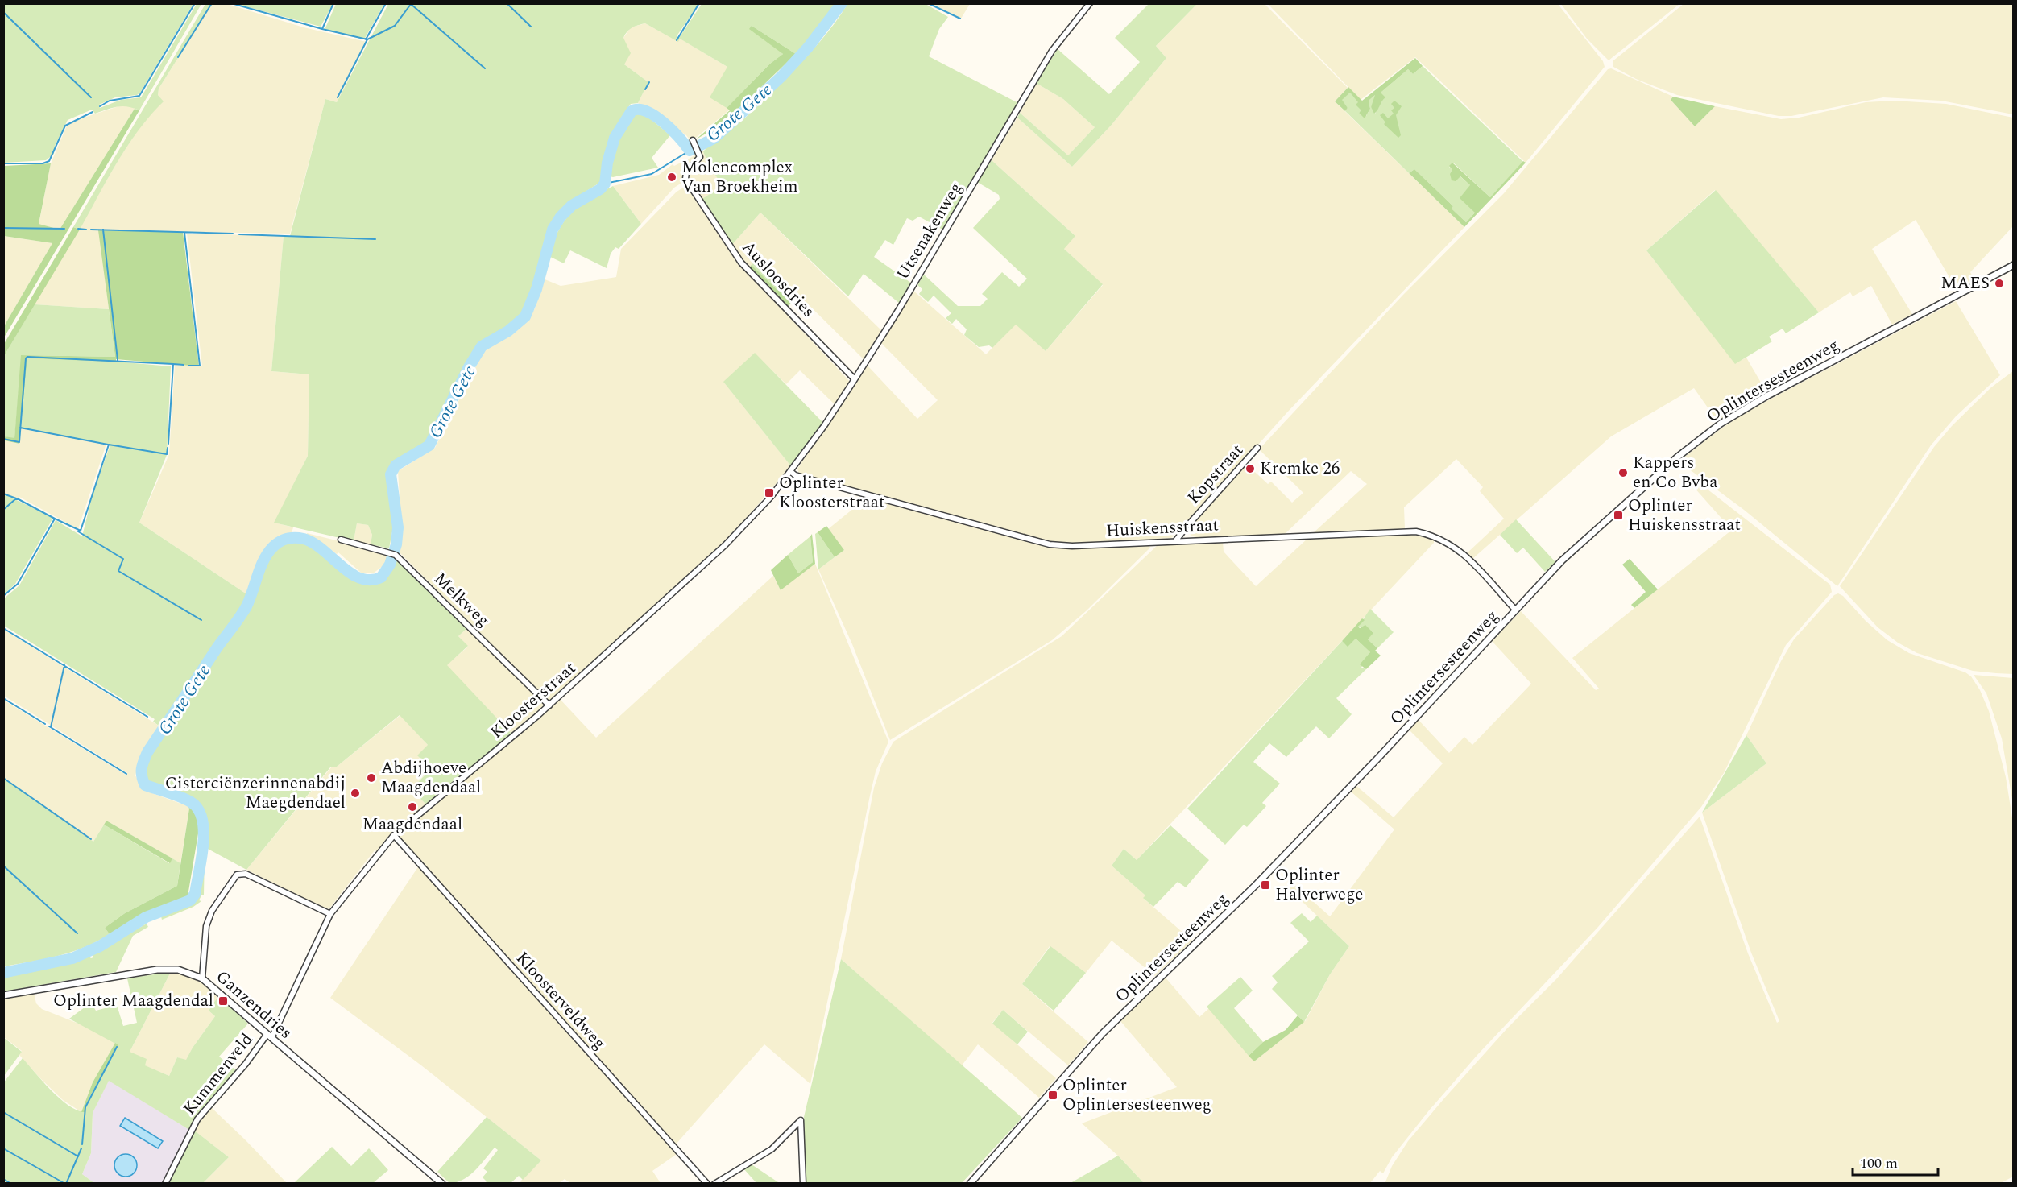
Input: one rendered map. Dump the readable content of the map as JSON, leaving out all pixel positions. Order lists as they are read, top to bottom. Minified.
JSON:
{"streets":{"street":["Utsenakenweg","Ausloosdries","Oplintersesteenweg","Kopstraat","Huiskensstraat","Melkweg","Kloosterstraat","Kloosterveldweg","Ganzendries","Kummenveld"]},"crossings":[["Utsenakenweg","Ausloosdries"],["Utsenakenweg","Huiskensstraat"],["Utsenakenweg","Kloosterstraat"],["Oplintersesteenweg","Huiskensstraat"],["Kopstraat","Huiskensstraat"],["Huiskensstraat","Kloosterstraat"],["Melkweg","Kloosterstraat"],["Kloosterstraat","Kloosterveldweg"],["Kloosterstraat","Ganzendries"],["Kloosterstraat","Kummenveld"],["Ganzendries","Kummenveld"]],"water":["Grote Gete"],"places":{"other":["Molencomplex Van Broekheim","MAES","Kremke 26","Kappers en Co Bvba","Abdijhoeve Maagdendaal","Cisterciënzerinnenabdij Maegdendael","Maagdendaal"],"transit":["Oplinter Kloosterstraat","Oplinter Huiskensstraat","Oplinter Halverwege","Oplinter Maagdendal","Oplinter Oplintersesteenweg"]},"scale_bar":"100 m"}
